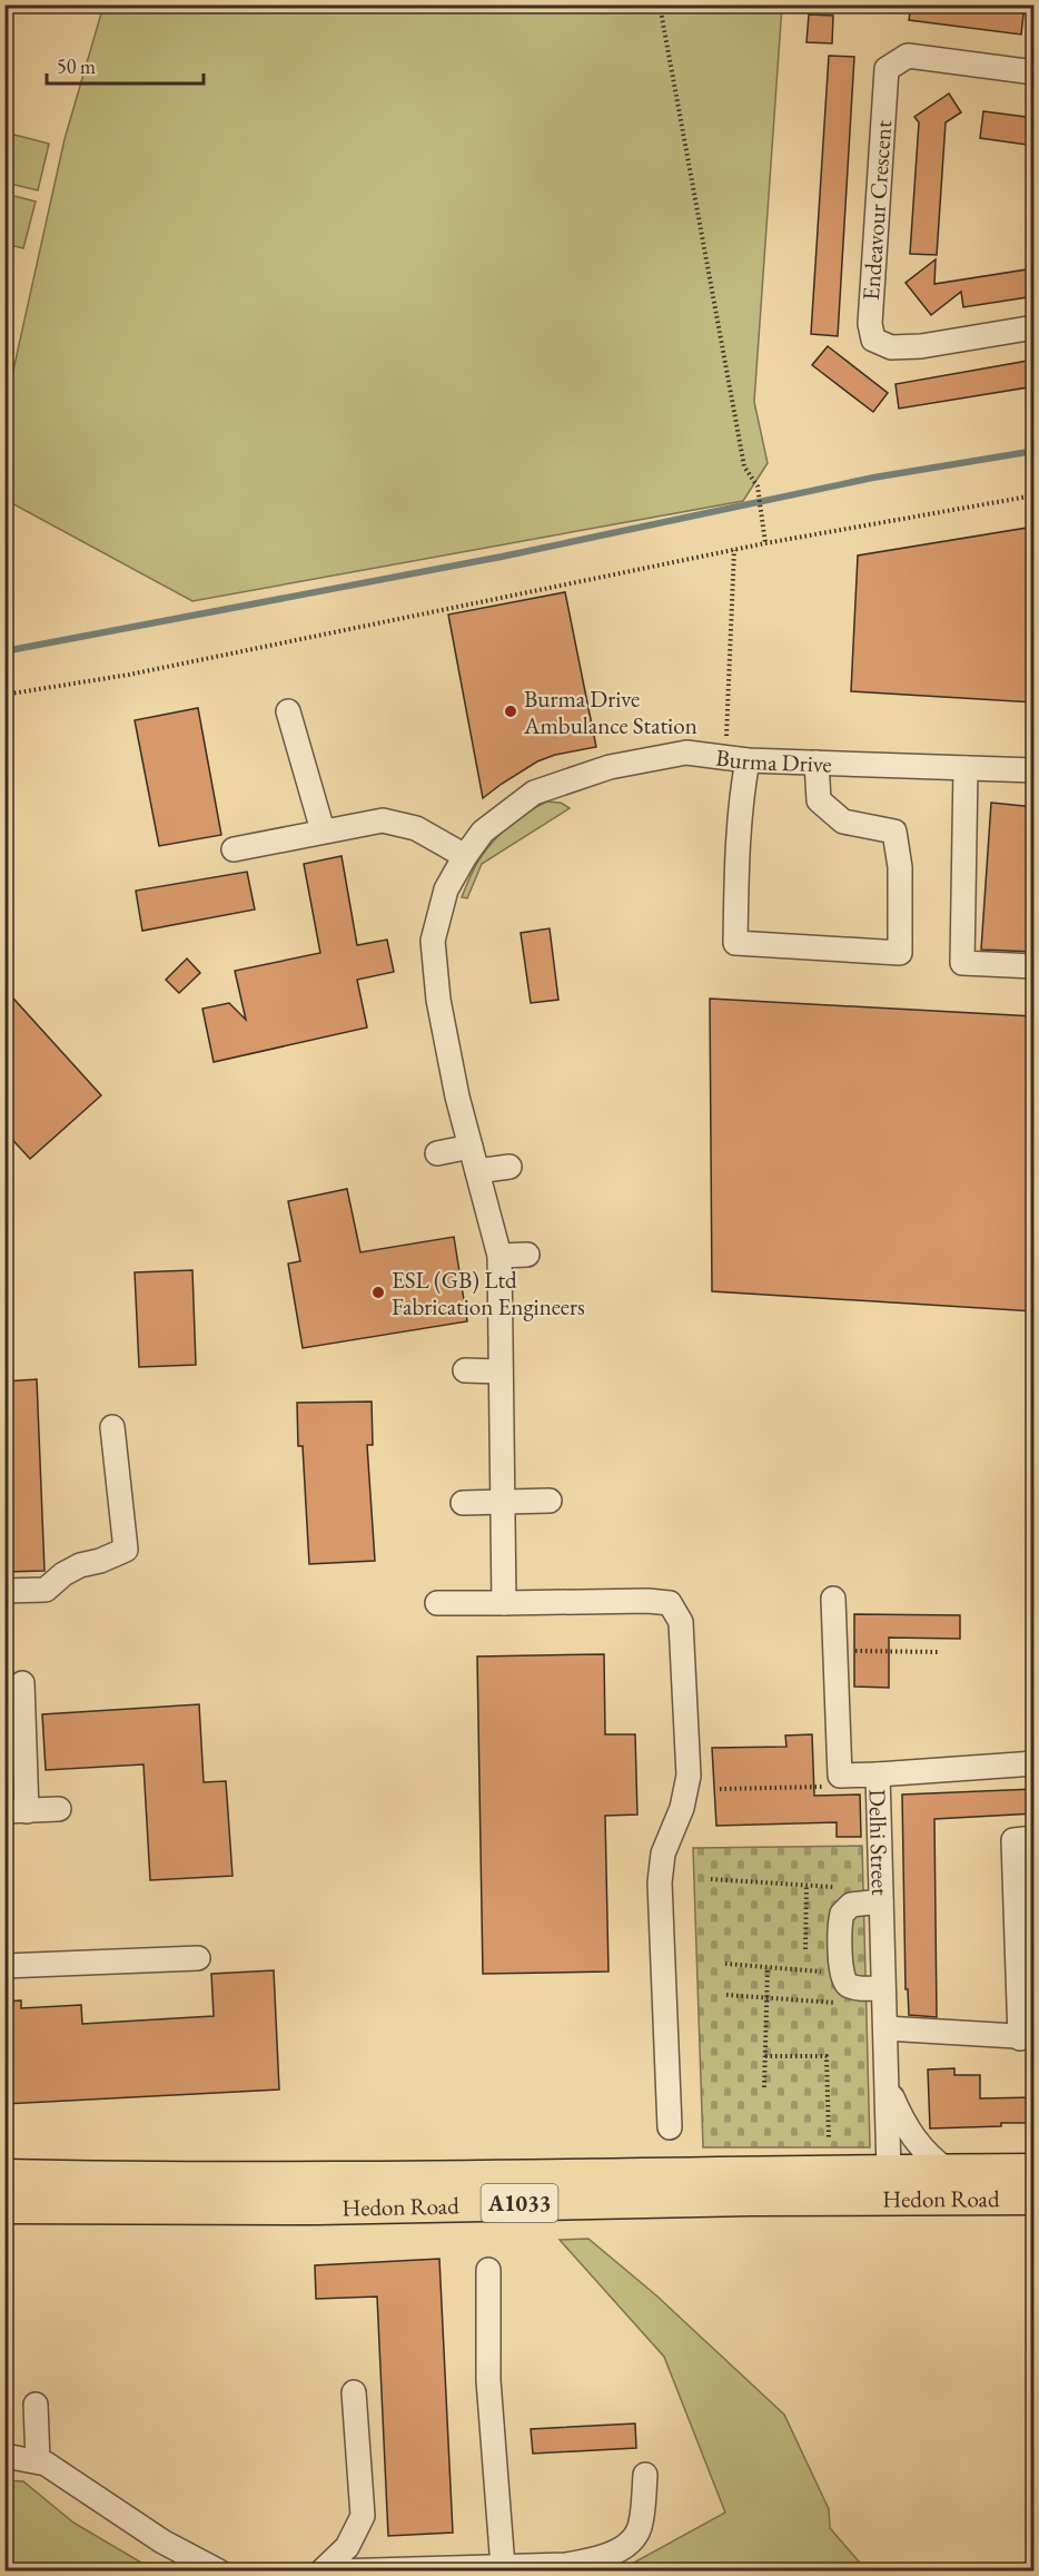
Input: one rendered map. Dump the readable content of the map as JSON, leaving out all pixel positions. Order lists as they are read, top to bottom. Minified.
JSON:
{"streets":{"highway":["Hedon Road","A1033"],"street":["Endeavour Crescent","Burma Drive","Delhi Street"]},"crossings":[["Delhi Street","Hedon Road"]],"places":["Burma Drive Ambulance Station","ESL (GB) Ltd Fabrication Engineers"],"scale_bar":"50 m"}
